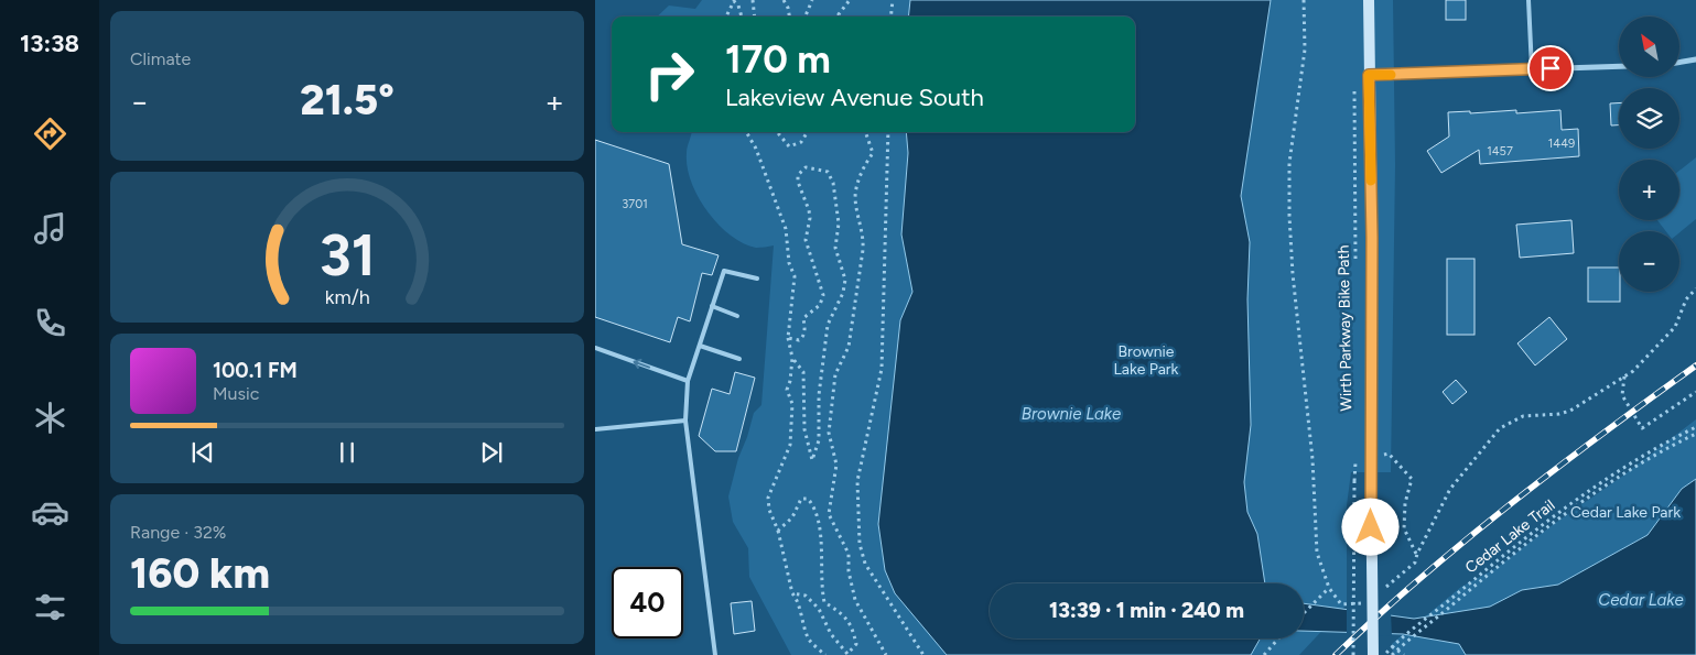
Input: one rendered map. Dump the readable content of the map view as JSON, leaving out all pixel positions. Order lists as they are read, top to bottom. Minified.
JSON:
{"streets":{"path":["Wirth Parkway Bike Path","Cedar Lake Trail"]},"water":["Brownie Lake","Cedar Lake"],"parks":["Brownie Lake Park","Cedar Lake Park"],"house_numbers":["1449","1457","3701"],"north":"top left","page":{"tabs":"13:38","tile":["Climate",["Range · 32%","160 km"]],"map_buttons":["+","−"],"turn":["170 m","Lakeview Avenue South"],"heat":["−","21.5°","+"],"song":["100.1 FM","Music"],"limit":"40","trip":"13:39 · 1 min · 240 m","gauge":["31","km/h"]}}
